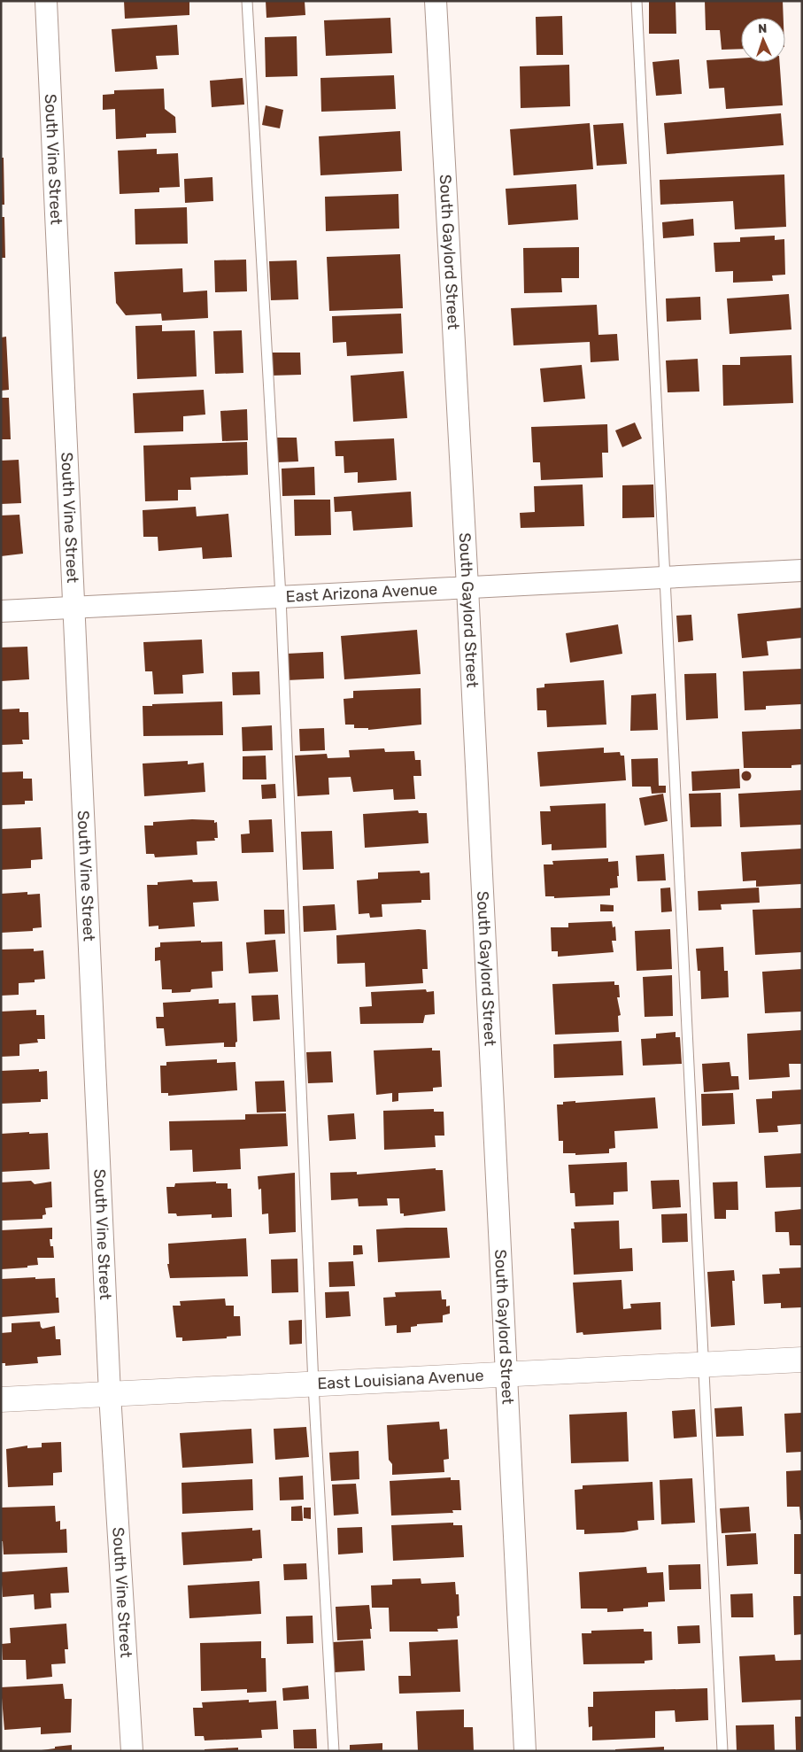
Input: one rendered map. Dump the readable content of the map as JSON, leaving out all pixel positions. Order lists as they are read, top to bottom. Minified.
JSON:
{"streets":{"street":["South Vine Street","South Gaylord Street","East Arizona Avenue","East Louisiana Avenue"]},"crossings":[["South Vine Street","East Arizona Avenue"],["South Vine Street","East Louisiana Avenue"],["South Gaylord Street","East Arizona Avenue"],["South Gaylord Street","East Louisiana Avenue"]],"north":"top"}
